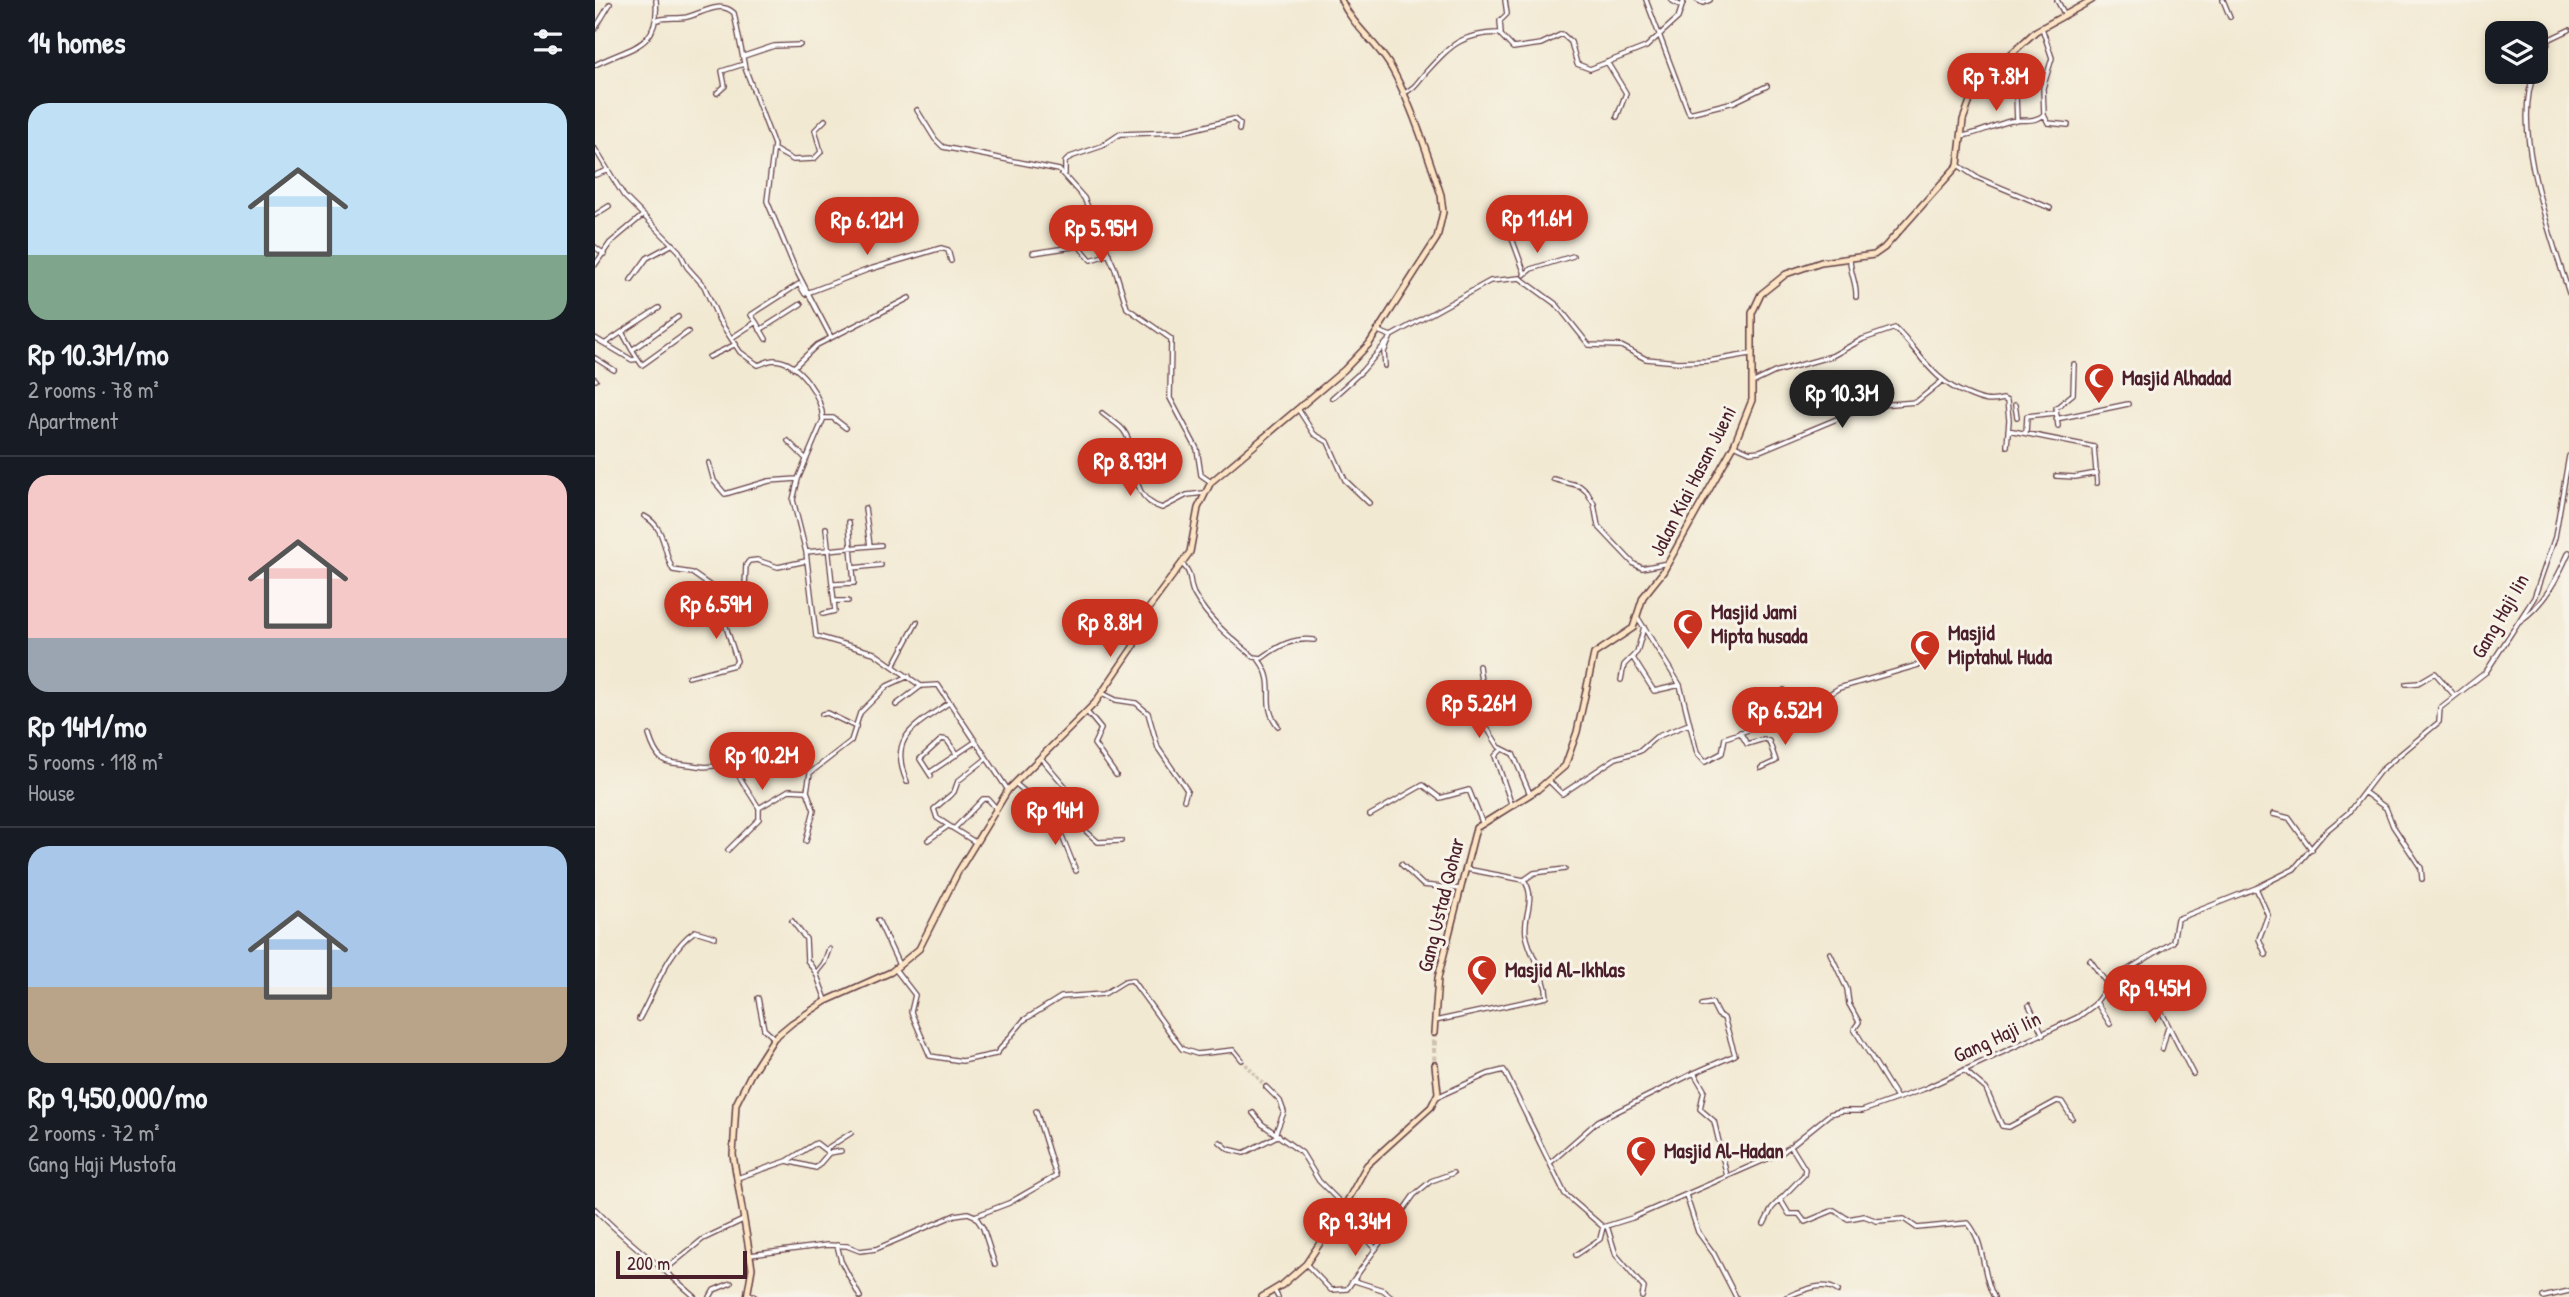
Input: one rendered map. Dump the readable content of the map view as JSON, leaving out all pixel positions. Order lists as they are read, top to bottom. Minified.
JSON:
{"streets":{"street":["Jalan Kiai Hasan Jueni","Gang Haji Iin","Gang Ustad Qohar"]},"crossings":[["Jalan Kiai Hasan Jueni","Gang Ustad Qohar"]],"places":{"mosque":["Masjid Alhadad","Masjid Jami Mipta husada","Masjid Miptahul Huda","Masjid Al-Ikhlas","Masjid Al-Hadan"]},"scale_bar":"200 m","page":{"heading":"14 homes","price":["Rp 7.8M","Rp 11.6M","Rp 6.12M","Rp 5.95M","Rp 10.3M","Rp 8.93M","Rp 6.59M","Rp 8.8M","Rp 5.26M","Rp 6.52M","Rp 10.2M","Rp 14M","Rp 9.45M","Rp 9.34M"],"list":[{"name":"Rp 10.3M/mo","note":"2 rooms · 78 m² · Apartment"},{"name":"Rp 14M/mo","note":"5 rooms · 118 m² · House"},{"name":"Rp 9,450,000/mo","note":"2 rooms · 72 m² · Gang Haji Mustofa"}],"scale":"200 m"}}
